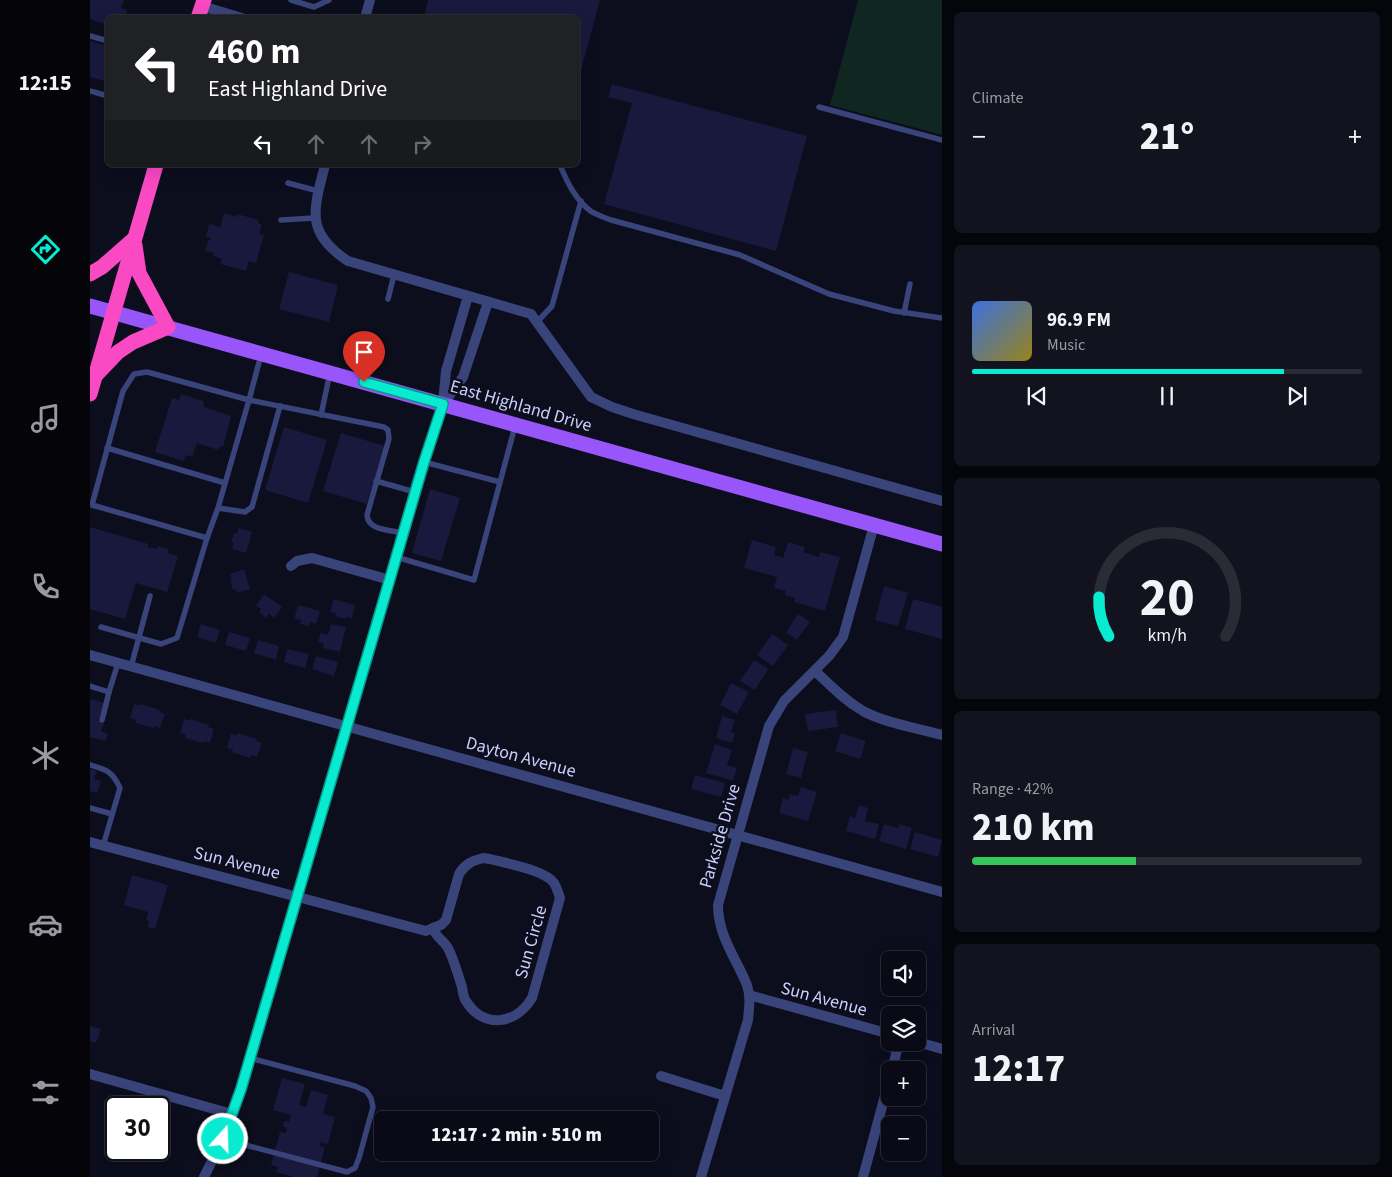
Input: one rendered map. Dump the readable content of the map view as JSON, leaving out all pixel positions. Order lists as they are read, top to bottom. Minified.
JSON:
{"streets":{"main road":["East Highland Drive"],"street":["Dayton Avenue","Parkside Drive","Sun Avenue","Sun Circle"]},"crossings":[["East Highland Drive","Parkside Drive"],["Dayton Avenue","Parkside Drive"],["Parkside Drive","Sun Avenue"],["Sun Avenue","Sun Circle"]],"page":{"tabs":"12:15","tile":["Climate",["Range · 42%","210 km"],["Arrival","12:17"]],"turn":["460 m","East Highland Drive"],"heat":["−","21°","+"],"song":["96.9 FM","Music"],"map_buttons":["+","−"],"limit":"30","trip":"12:17 · 2 min · 510 m","gauge":["20","km/h"]}}
